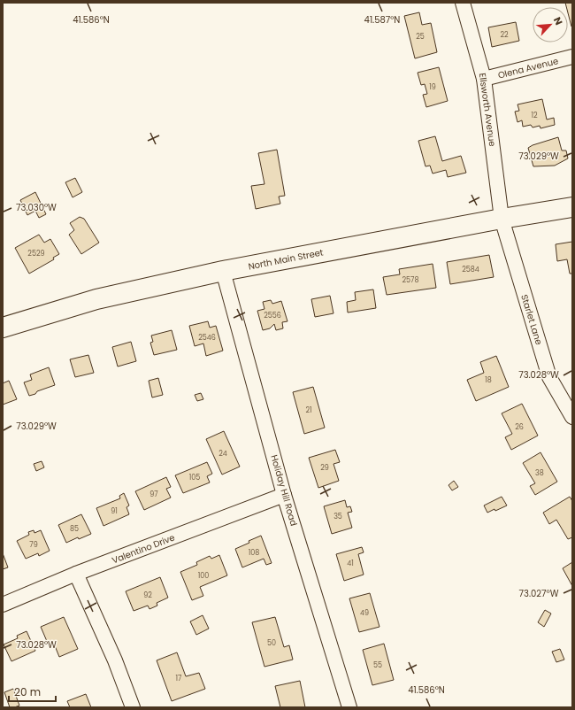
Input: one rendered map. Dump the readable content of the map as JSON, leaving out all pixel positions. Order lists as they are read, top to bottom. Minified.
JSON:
{"streets":{"main road":["North Main Street"],"street":["Olena Avenue","Ellsworth Avenue","Starlet Lane","Holiday Hill Road","Valentino Drive"]},"crossings":[["Olena Avenue","Ellsworth Avenue"],["Ellsworth Avenue","North Main Street"],["Ellsworth Avenue","Starlet Lane"],["North Main Street","Starlet Lane"],["North Main Street","Holiday Hill Road"],["Holiday Hill Road","Valentino Drive"]],"house_numbers":["22","25","19","12","2529","2584","2578","2556","2546","18","21","26","24","29","38","105","97","91","35","85","79","108","41","100","92","49","50","55","17"],"scale_bar":"20 m","north":"top right","coordinates":["41.586°N","41.587°N","73.029°W","73.030°W","73.028°W","73.027°W"]}
